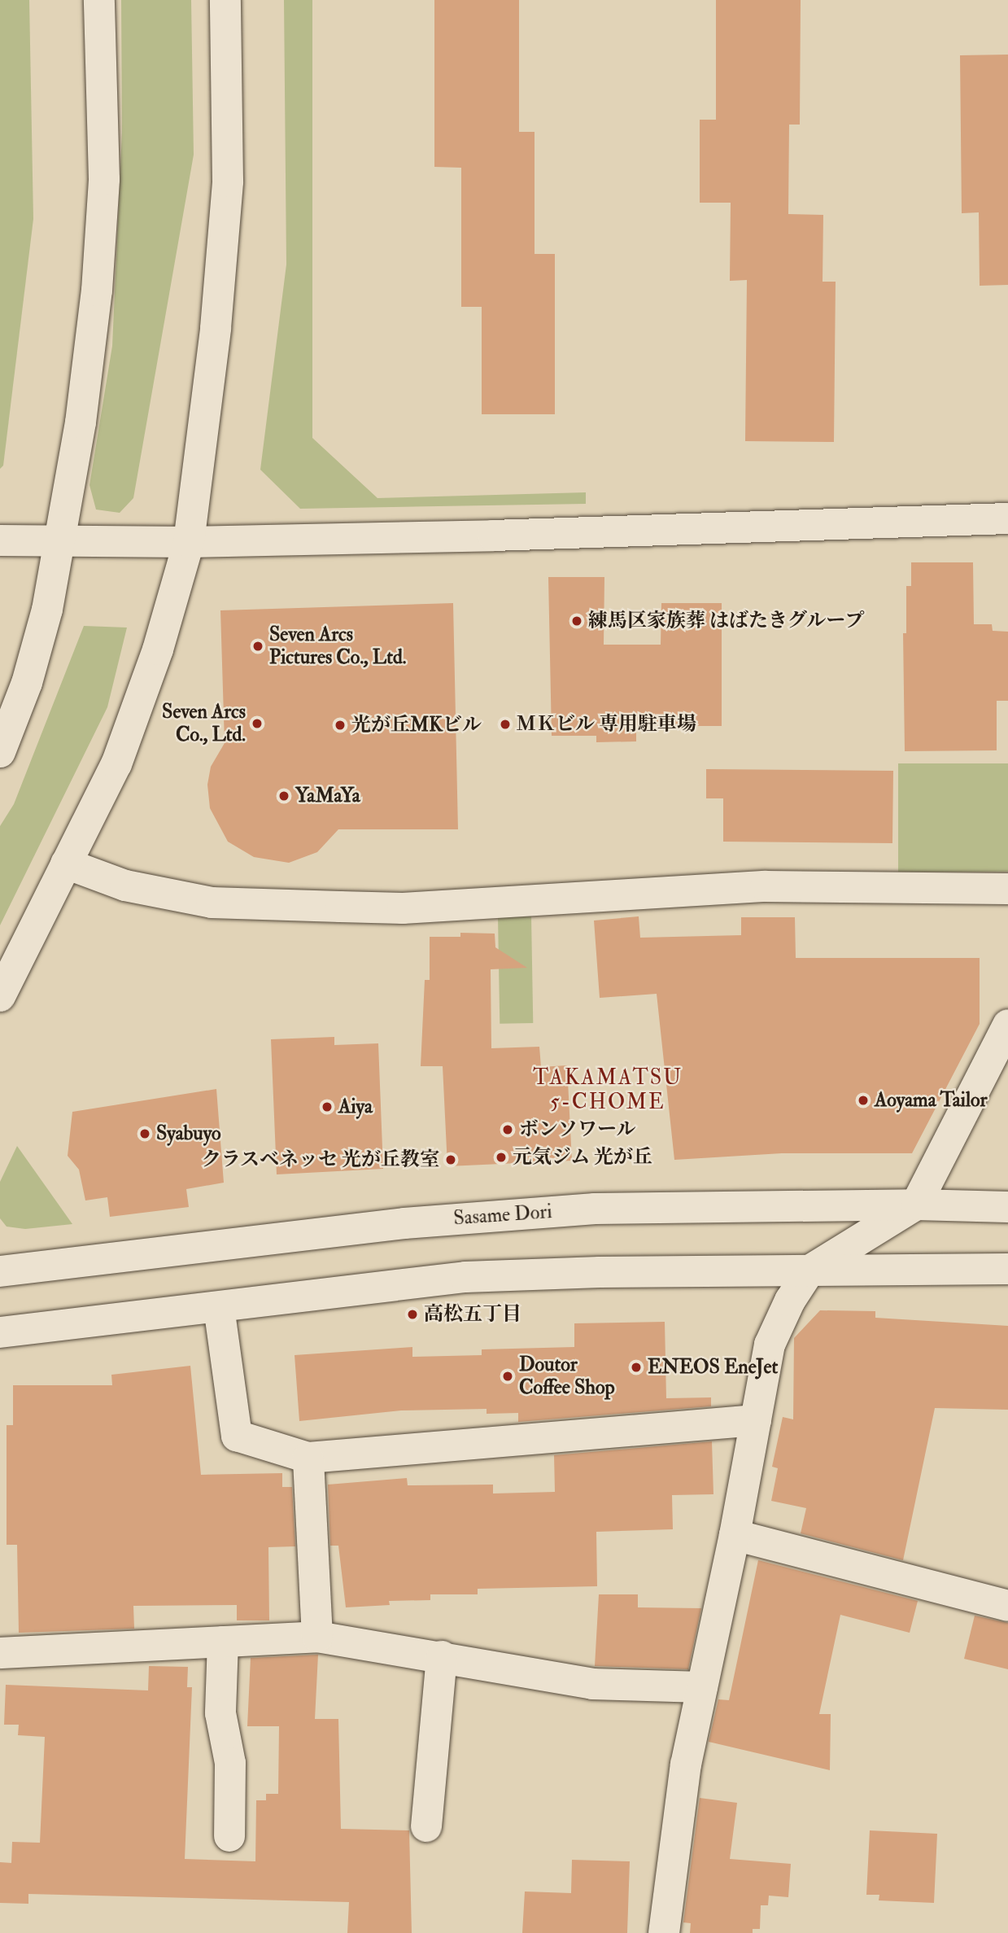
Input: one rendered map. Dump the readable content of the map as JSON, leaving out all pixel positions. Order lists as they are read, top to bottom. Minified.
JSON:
{"streets":{"street":["Sasame Dori"]},"districts":["TAKAMATSU 5-CHOME"],"places":["練馬区家族葬 はばたきグループ","Seven Arcs Pictures Co., Ltd.","Seven Arcs Co., Ltd.","ＭＫビル 専用駐車場","光が丘MKビル","YaMaYa","Aoyama Tailor","Aiya","ボンソワール","Syabuyo","元気ジム 光が丘","クラスベネッセ 光が丘教室","高松五丁目","ENEOS EneJet","Doutor Coffee Shop"]}
